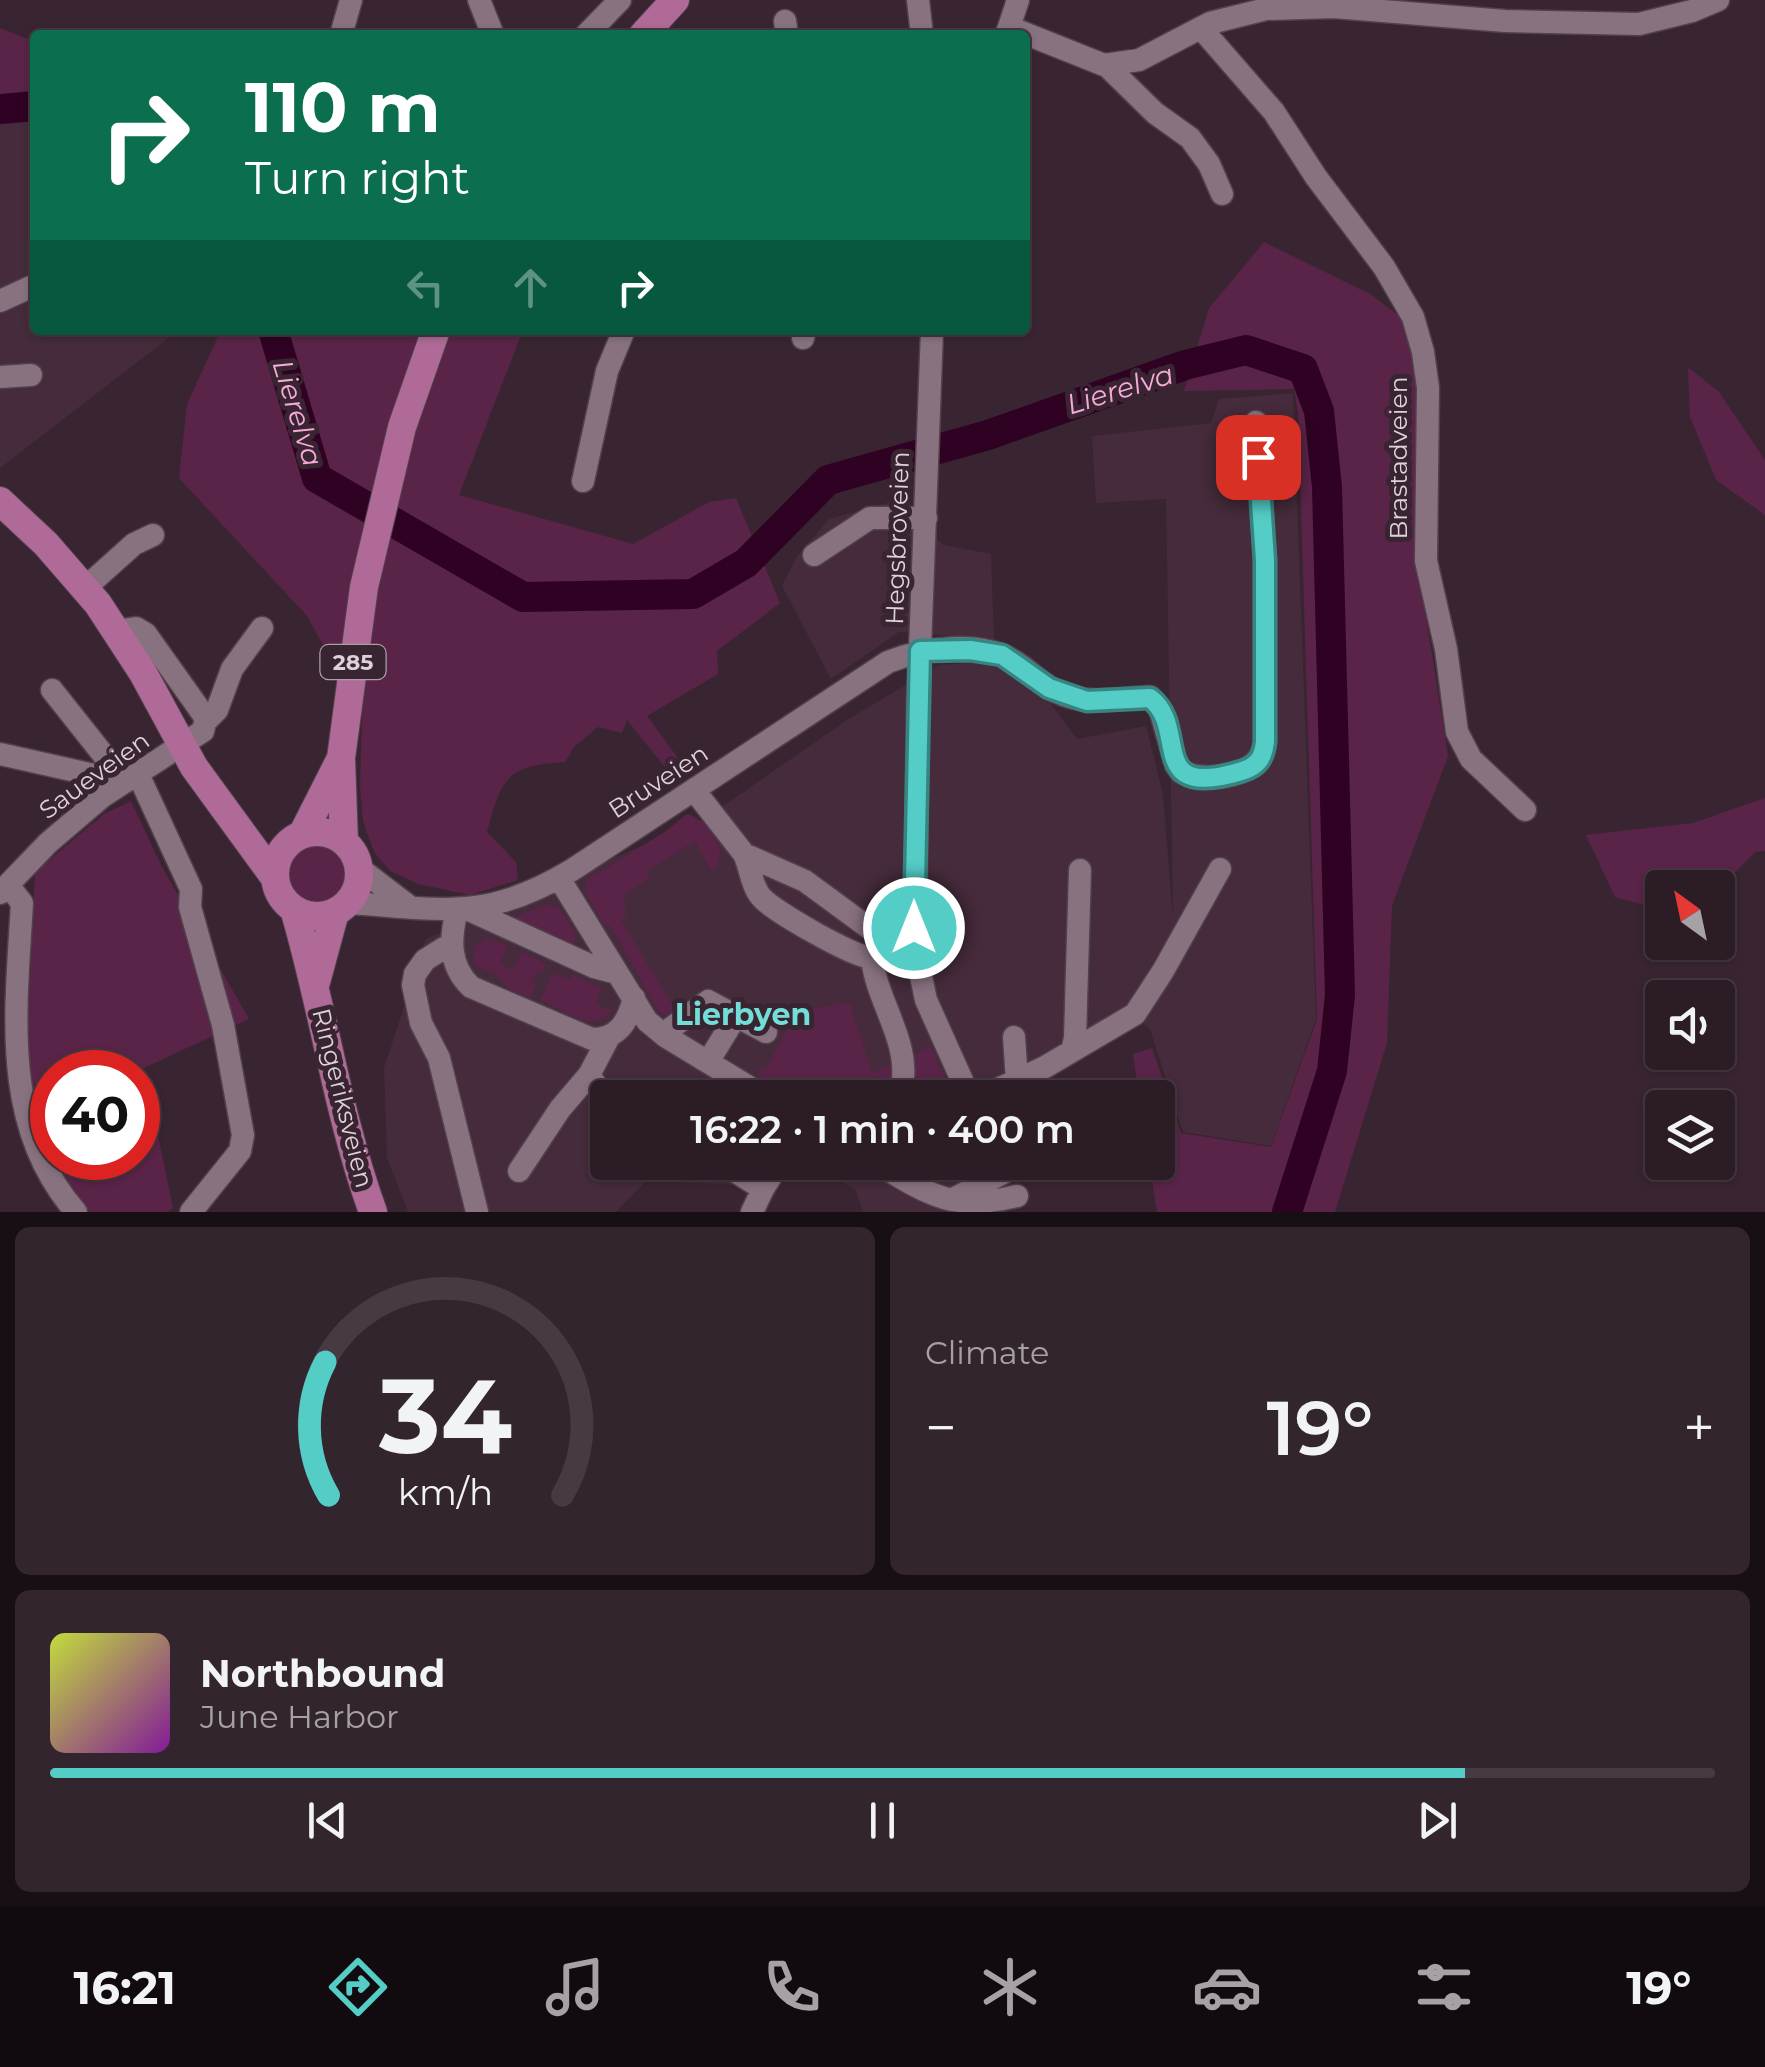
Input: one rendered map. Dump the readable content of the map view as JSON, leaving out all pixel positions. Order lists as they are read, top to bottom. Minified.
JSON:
{"streets":{"main road":["285","Ringeriksveien"],"street":["Brastadveien","Hegsbroveien","Saueveien","Bruveien"]},"crossings":[["Hegsbroveien","Bruveien"],["285","Bruveien"],["285","Ringeriksveien"],["Saueveien","Ringeriksveien"],["Bruveien","Ringeriksveien"]],"districts":["Lierbyen"],"water":["Lierelva"],"north":"top left","page":{"turn":["110 m","Turn right"],"limit":"40","trip":"16:22 · 1 min · 400 m","tile":"Climate","heat":["−","19°","+"],"song":["Northbound","June Harbor"],"tabs":["16:21","19°"],"gauge":["34","km/h"]}}
